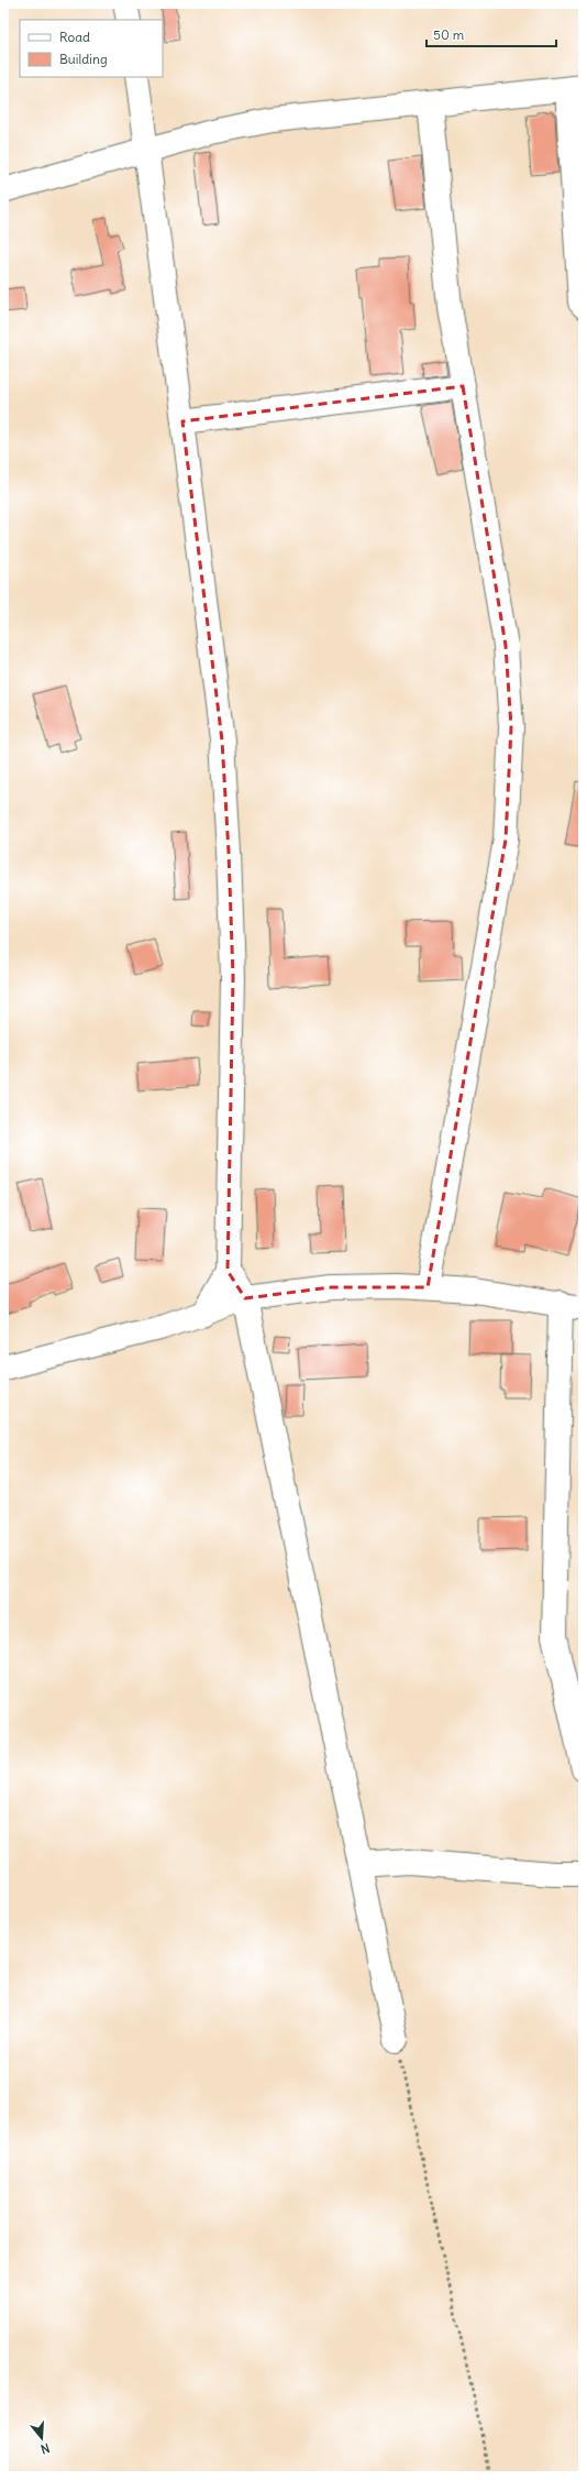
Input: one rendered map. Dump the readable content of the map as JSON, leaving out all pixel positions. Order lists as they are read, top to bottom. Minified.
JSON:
{"legend":["Road","Building"],"scale_bar":"50 m","north":"bottom"}
